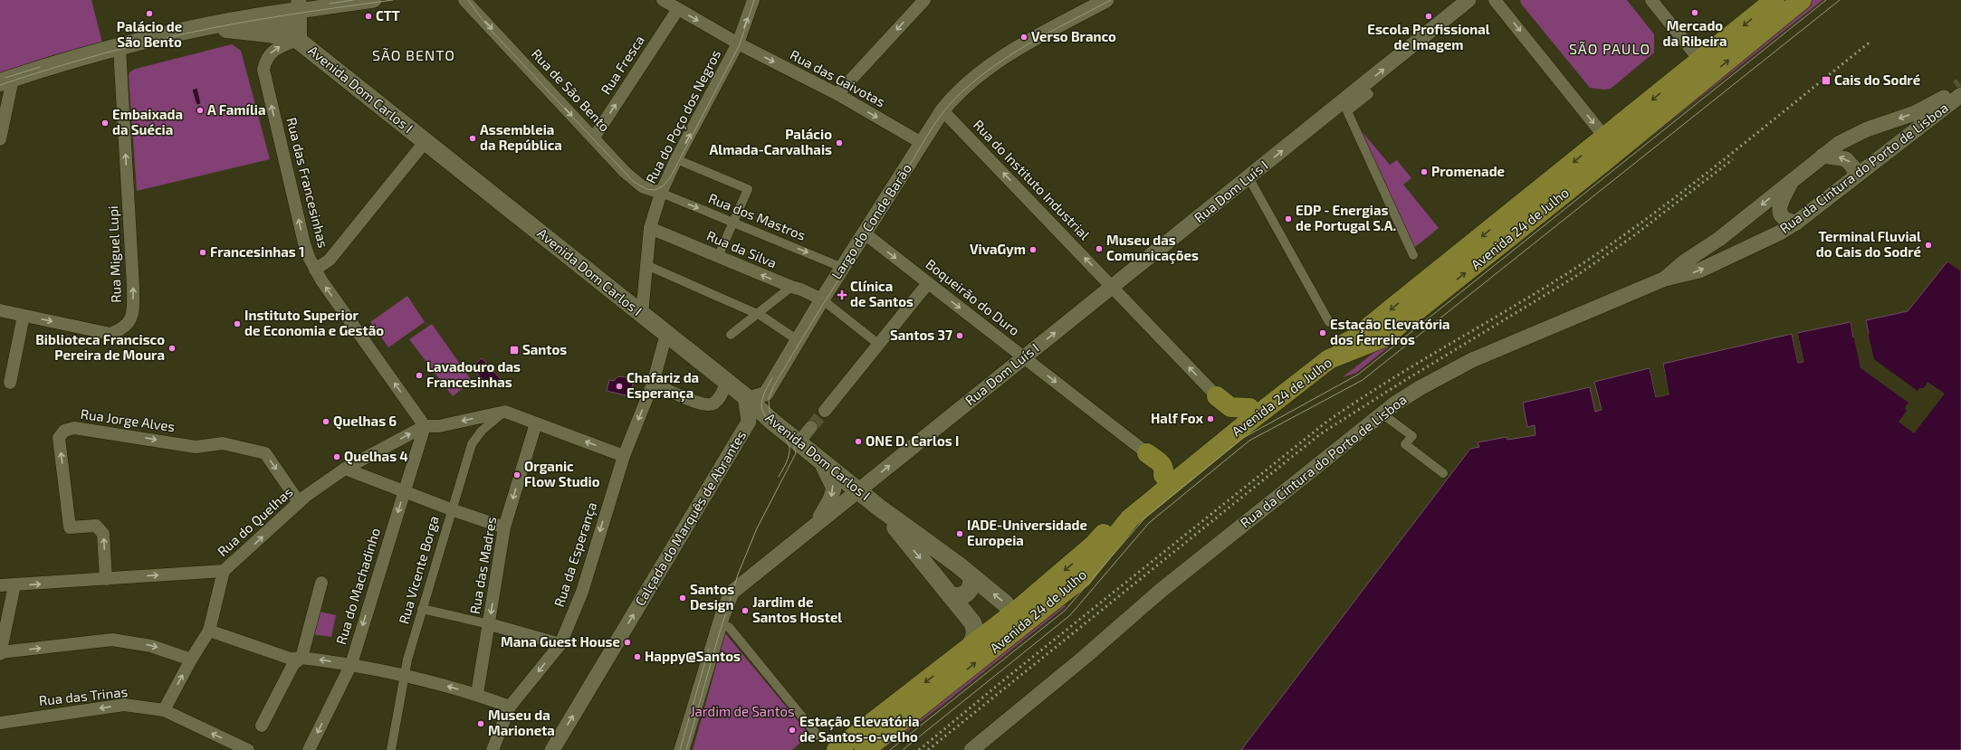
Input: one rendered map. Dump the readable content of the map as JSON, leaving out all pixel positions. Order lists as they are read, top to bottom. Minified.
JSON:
{"streets":{"main road":["Avenida Dom Carlos I","Avenida 24 de Julho"],"street":["Rua Fresca","Rua das Gaivotas","Rua de São Bento","Rua do Poço dos Negros","Rua da Cintura do Porto de Lisboa","Rua do Instituto Industrial","Rua das Francesinhas","Rua Dom Luís I","Rua dos Mastros","Largo do Conde Barão","Rua da Silva","Rua Miguel Lupi","Boqueirão do Duro","Rua Jorge Alves","Calçada do Marquês de Abrantes","Rua do Quelhas","Rua da Esperança","Rua das Madres","Rua Vicente Borga","Rua do Machadinho","Rua das Trinas"]},"crossings":[["Rua Fresca","Rua das Gaivotas"],["Rua Fresca","Rua de São Bento"],["Rua das Gaivotas","Rua do Poço dos Negros"],["Rua das Gaivotas","Largo do Conde Barão"],["Avenida Dom Carlos I","Rua do Poço dos Negros"],["Avenida Dom Carlos I","Rua das Francesinhas"],["Avenida Dom Carlos I","Rua Dom Luís I"],["Avenida Dom Carlos I","Avenida 24 de Julho"],["Avenida Dom Carlos I","Calçada do Marquês de Abrantes"],["Avenida Dom Carlos I","Rua da Esperança"],["Rua de São Bento","Rua do Poço dos Negros"],["Rua de São Bento","Rua dos Mastros"],["Rua do Poço dos Negros","Rua dos Mastros"],["Rua do Poço dos Negros","Rua da Silva"],["Rua do Instituto Industrial","Rua Dom Luís I"],["Rua do Instituto Industrial","Largo do Conde Barão"],["Rua das Francesinhas","Rua do Quelhas"],["Rua das Francesinhas","Rua do Machadinho"],["Rua Dom Luís I","Boqueirão do Duro"],["Rua dos Mastros","Largo do Conde Barão"],["Largo do Conde Barão","Rua da Silva"],["Largo do Conde Barão","Boqueirão do Duro"],["Rua Jorge Alves","Rua do Quelhas"],["Rua do Quelhas","Rua do Machadinho"]],"one_way":["Rua Fresca","Rua das Gaivotas","Rua de São Bento","Rua do Poço dos Negros","Rua do Instituto Industrial","Rua das Francesinhas","Rua Dom Luís I","Boqueirão do Duro","Calçada do Marquês de Abrantes","Rua da Esperança","Rua das Madres"],"districts":["SÃO PAULO","SÃO BENTO"],"parks":["Jardim de Santos"],"places":{"other":["Mercado da Ribeira","Palácio de São Bento","CTT","Escola Profissional de Imagem","Verso Branco","A Família","Embaixada da Suécia","Assembleia da República","Palácio Almada-Carvalhais","Promenade","EDP - Energias de Portugal S.A.","Terminal Fluvial do Cais do Sodré","Museu das Comunicações","VivaGym","Francesinhas 1","Instituto Superior de Economia e Gestão","Estação Elevatória dos Ferreiros","Santos 37","Biblioteca Francisco Pereira de Moura","Lavadouro das Francesinhas","Chafariz da Esperança","Half Fox","Quelhas 6","ONE D. Carlos I","Quelhas 4","Organic Flow Studio","IADE-Universidade Europeia","Santos Design","Jardim de Santos Hostel","Mana Guest House","Happy@Santos","Museu da Marioneta","Estação Elevatória de Santos-o-velho"],"transit":["Cais do Sodré","Santos"],"health":["Clínica de Santos"]}}
